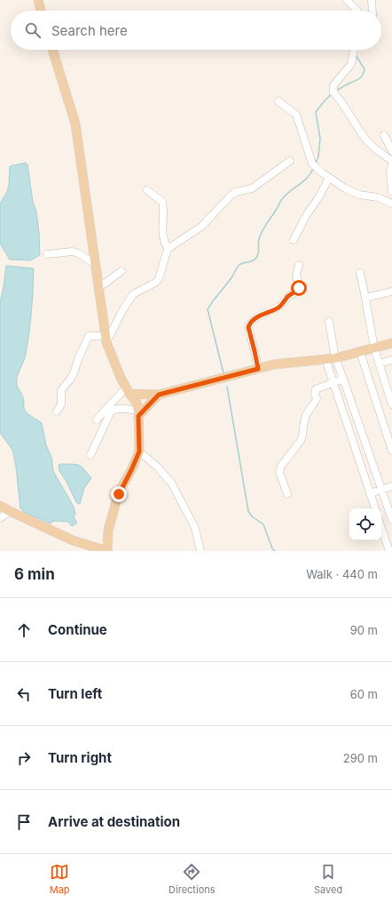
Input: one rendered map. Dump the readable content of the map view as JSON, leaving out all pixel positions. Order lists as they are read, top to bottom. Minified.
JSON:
{"page":{"search":"Search here","heading":["6 min","Walk · 440 m"],"list":[["Continue","90 m"],["Turn left","60 m"],["Turn right","290 m"],"Arrive at destination"],"nav":["Map","Directions","Saved"]}}
